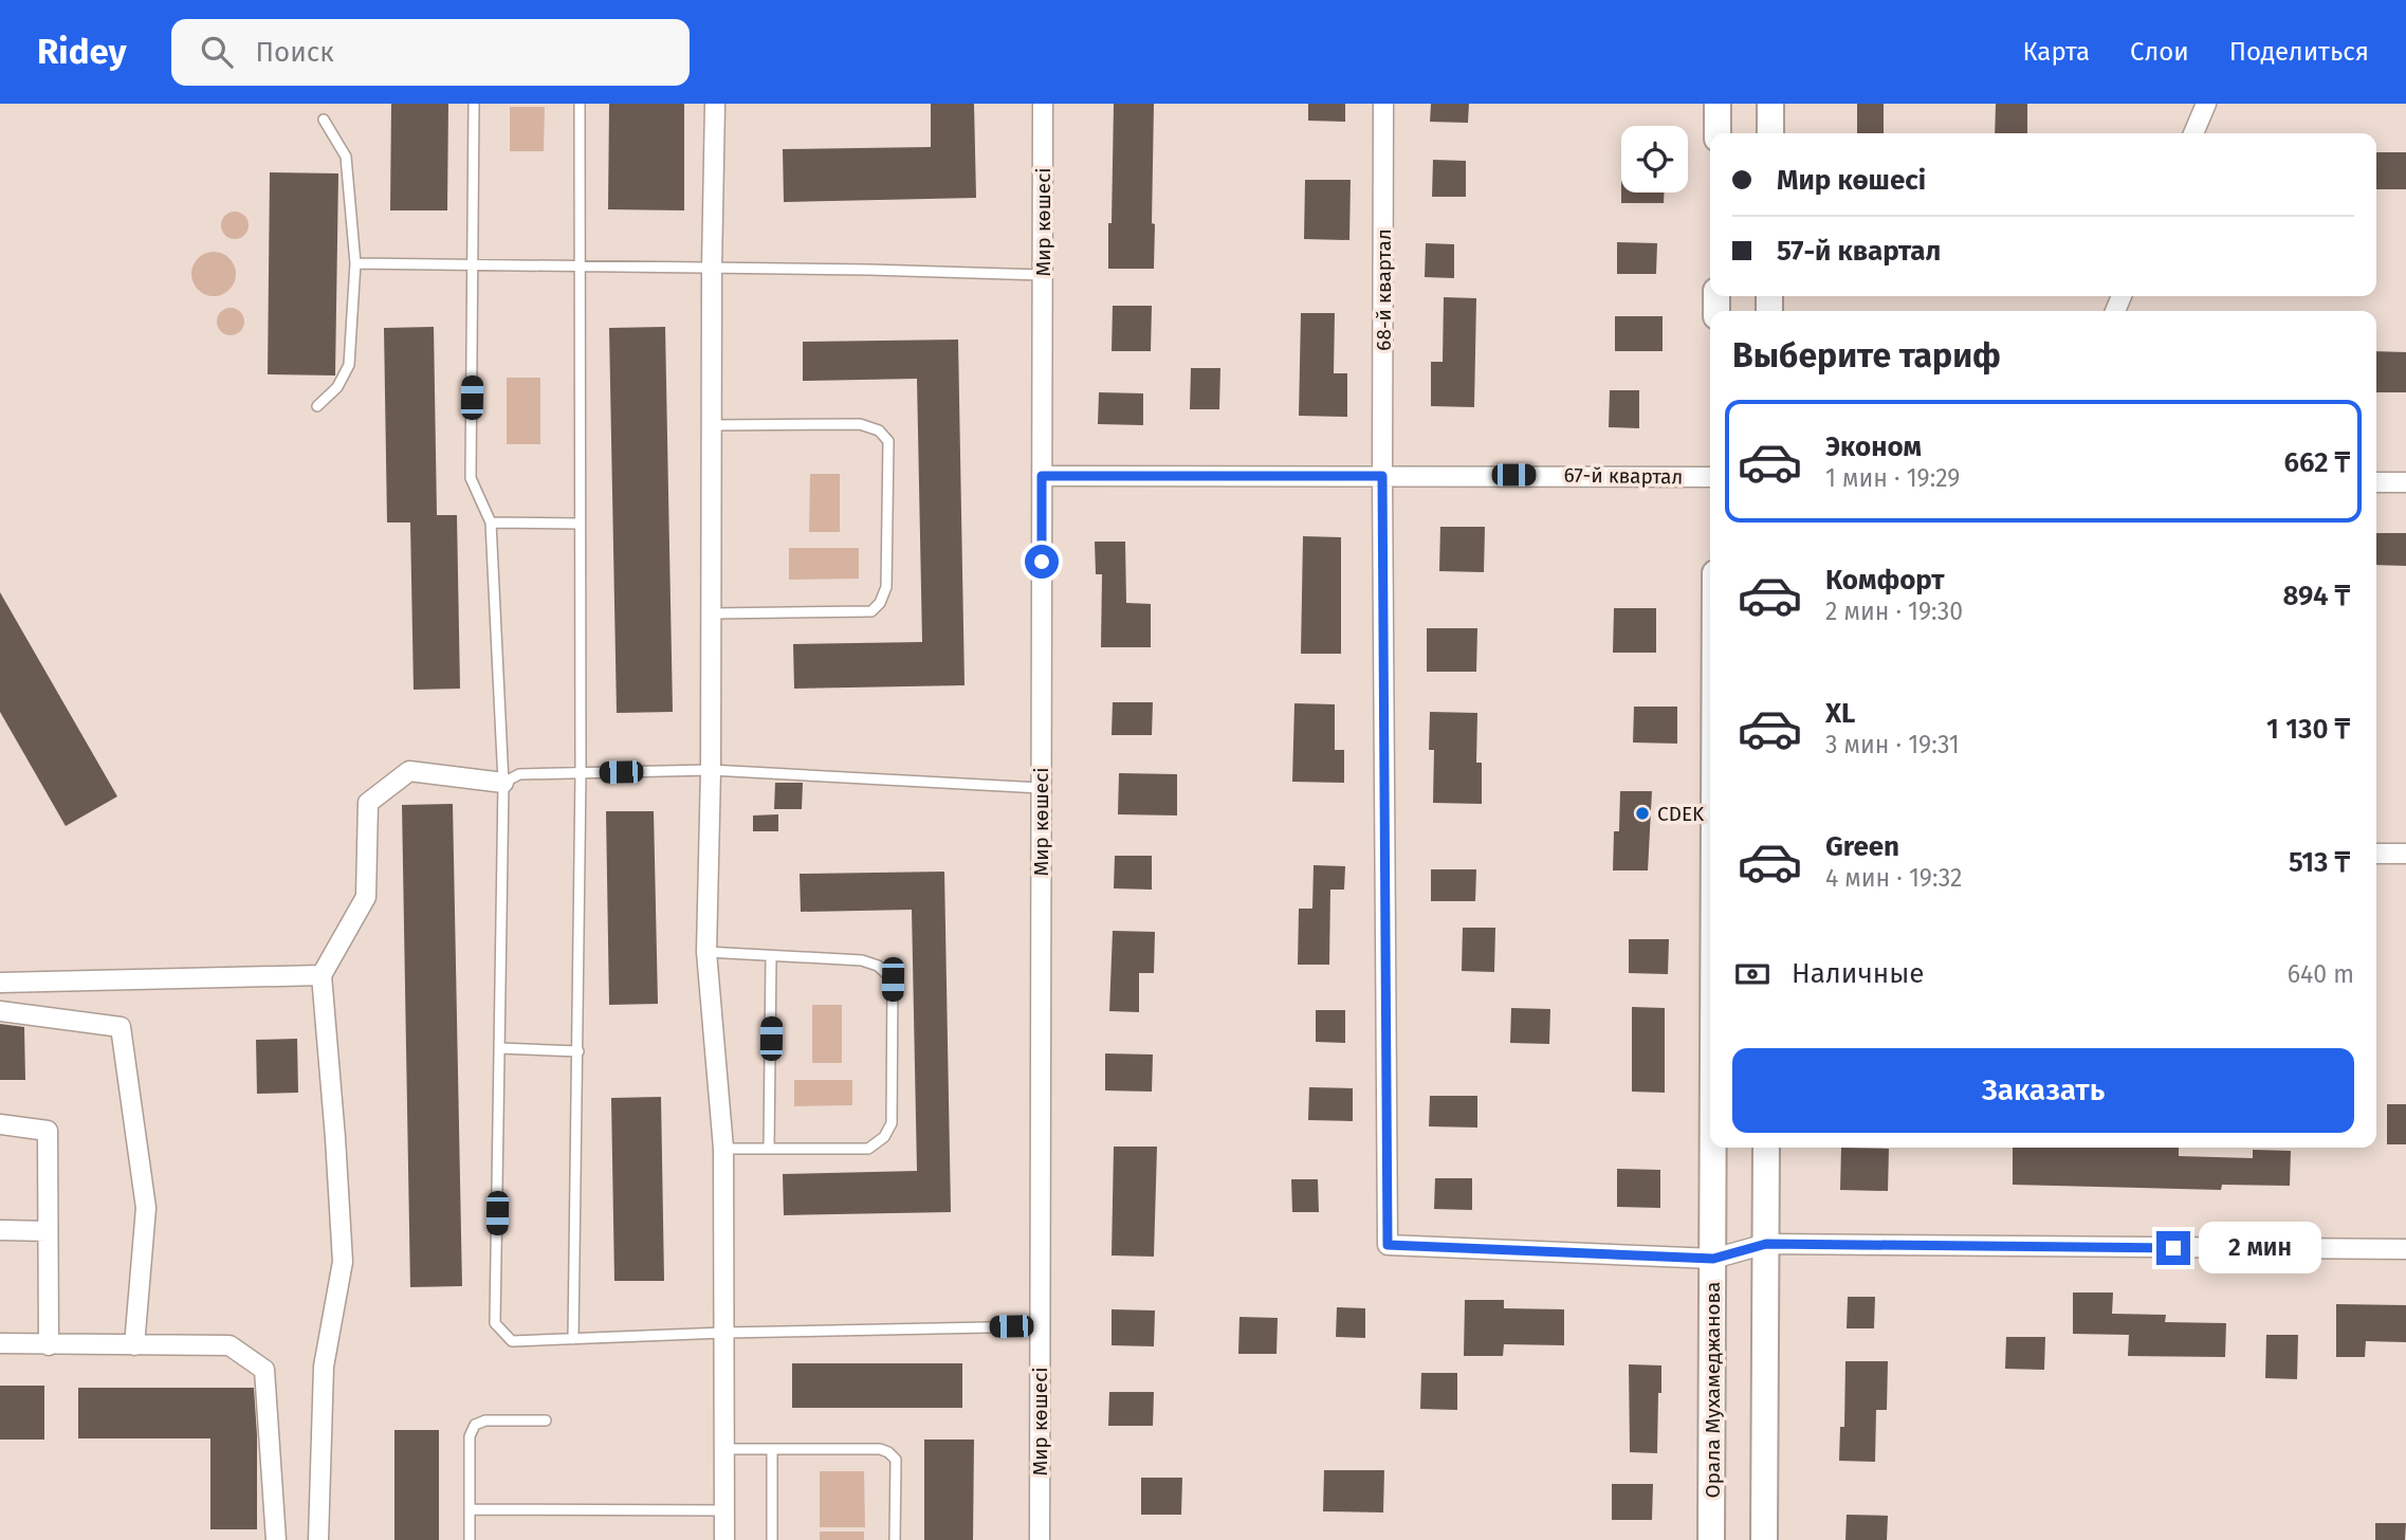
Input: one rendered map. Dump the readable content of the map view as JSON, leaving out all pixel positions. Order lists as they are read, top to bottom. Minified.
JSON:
{"streets":{"street":["Мир көшесі","68-й квартал","67-й квартал","Орала Мухамеджанова"]},"crossings":[["Мир көшесі","67-й квартал"],["68-й квартал","67-й квартал"],["68-й квартал","Орала Мухамеджанова"]],"places":["CDEK"],"page":{"header":"Ridey","search":"Поиск","nav":["Карта","Слои","Поделиться"],"banner":["Мир көшесі","57-й квартал"],"heading":"Выберите тариф","list":[{"name":"Эконом","note":"1 мин · 19:29","value":"662 ₸"},{"name":"Комфорт","note":"2 мин · 19:30","value":"894 ₸"},{"name":"XL","note":"3 мин · 19:31","value":"1 130 ₸"},{"name":"Green","note":"4 мин · 19:32","value":"513 ₸"}],"pay":["Наличные","640 m"],"buttons":"Заказать","bubble":"2 мин"}}
